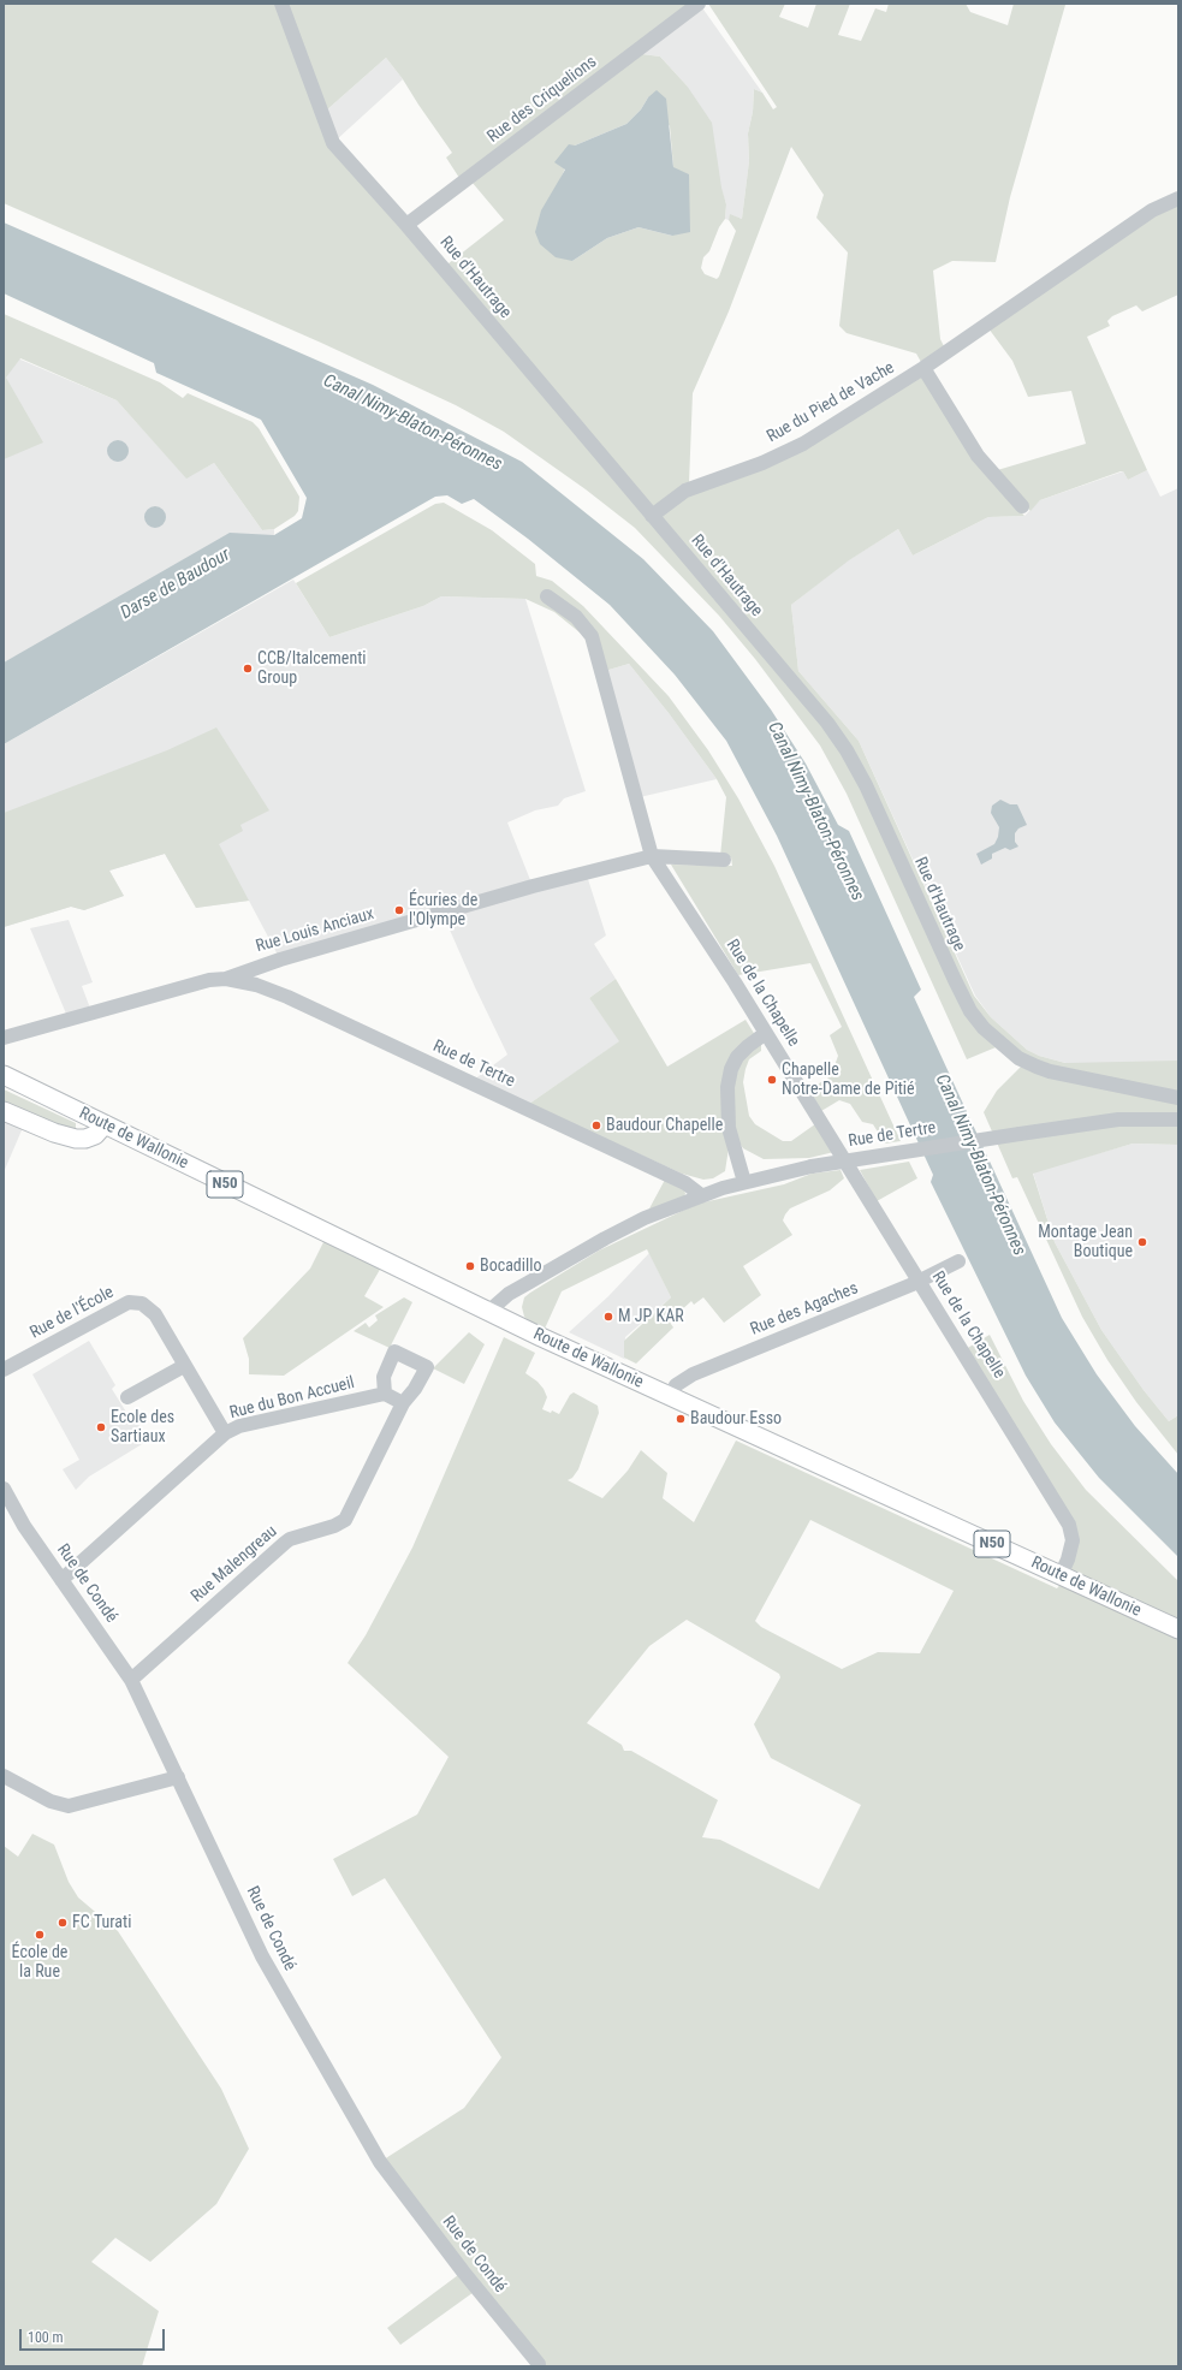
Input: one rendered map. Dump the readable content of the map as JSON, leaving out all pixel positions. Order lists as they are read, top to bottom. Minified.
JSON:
{"streets":{"main road":["Route de Wallonie","N50"],"street":["Rue des Criquelions","Rue d'Hautrage","Rue du Pied de Vache","Rue Louis Anciaux","Rue de la Chapelle","Rue de Tertre","Rue des Agaches","Rue de l'École","Rue du Bon Accueil","Rue Malengreau","Rue de Condé"]},"crossings":[["Rue des Criquelions","Rue d'Hautrage"],["Rue d'Hautrage","Rue du Pied de Vache"],["Rue Louis Anciaux","Rue de la Chapelle"],["Rue Louis Anciaux","Rue de Tertre"],["Rue de la Chapelle","Route de Wallonie"],["Rue de la Chapelle","Rue des Agaches"],["Rue de Tertre","Route de Wallonie"],["Route de Wallonie","Rue des Agaches"],["Rue de l'École","Rue du Bon Accueil"],["Rue du Bon Accueil","Rue Malengreau"],["Rue du Bon Accueil","Rue de Condé"],["Rue Malengreau","Rue de Condé"]],"water":["Canal Nimy-Blaton-Péronnes","Darse de Baudour"],"places":["CCB/Italcementi Group","Écuries de l'Olympe","Chapelle Notre-Dame de Pitié","Baudour Chapelle","Montage Jean Boutique","Bocadillo","M JP KAR","Baudour Esso","Ecole des Sartiaux","FC Turati","École de la Rue"],"scale_bar":"100 m"}
